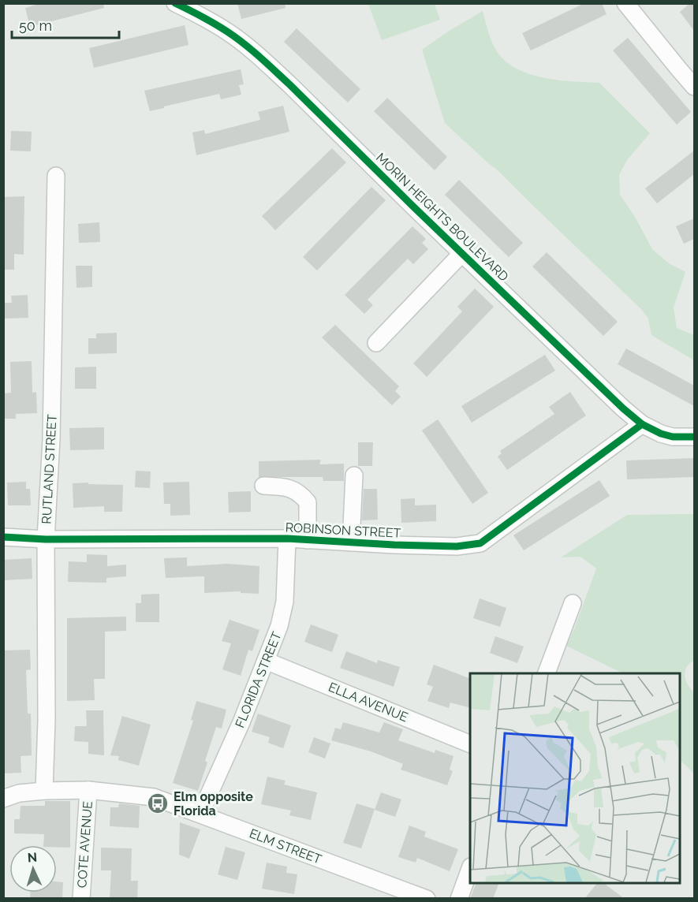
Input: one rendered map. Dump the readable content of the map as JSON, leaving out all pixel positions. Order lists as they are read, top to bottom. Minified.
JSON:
{"streets":{"street":["MORIN HEIGHTS BOULEVARD","RUTLAND STREET","ROBINSON STREET","FLORIDA STREET","ELLA AVENUE","COTE AVENUE","ELM STREET"]},"crossings":[["MORIN HEIGHTS BOULEVARD","ROBINSON STREET"],["RUTLAND STREET","ROBINSON STREET"],["RUTLAND STREET","ELM STREET"],["ROBINSON STREET","FLORIDA STREET"],["FLORIDA STREET","ELLA AVENUE"],["FLORIDA STREET","ELM STREET"],["COTE AVENUE","ELM STREET"]],"places":{"bus stop":["Elm opposite Florida"]},"scale_bar":"50 m","north":"top"}
